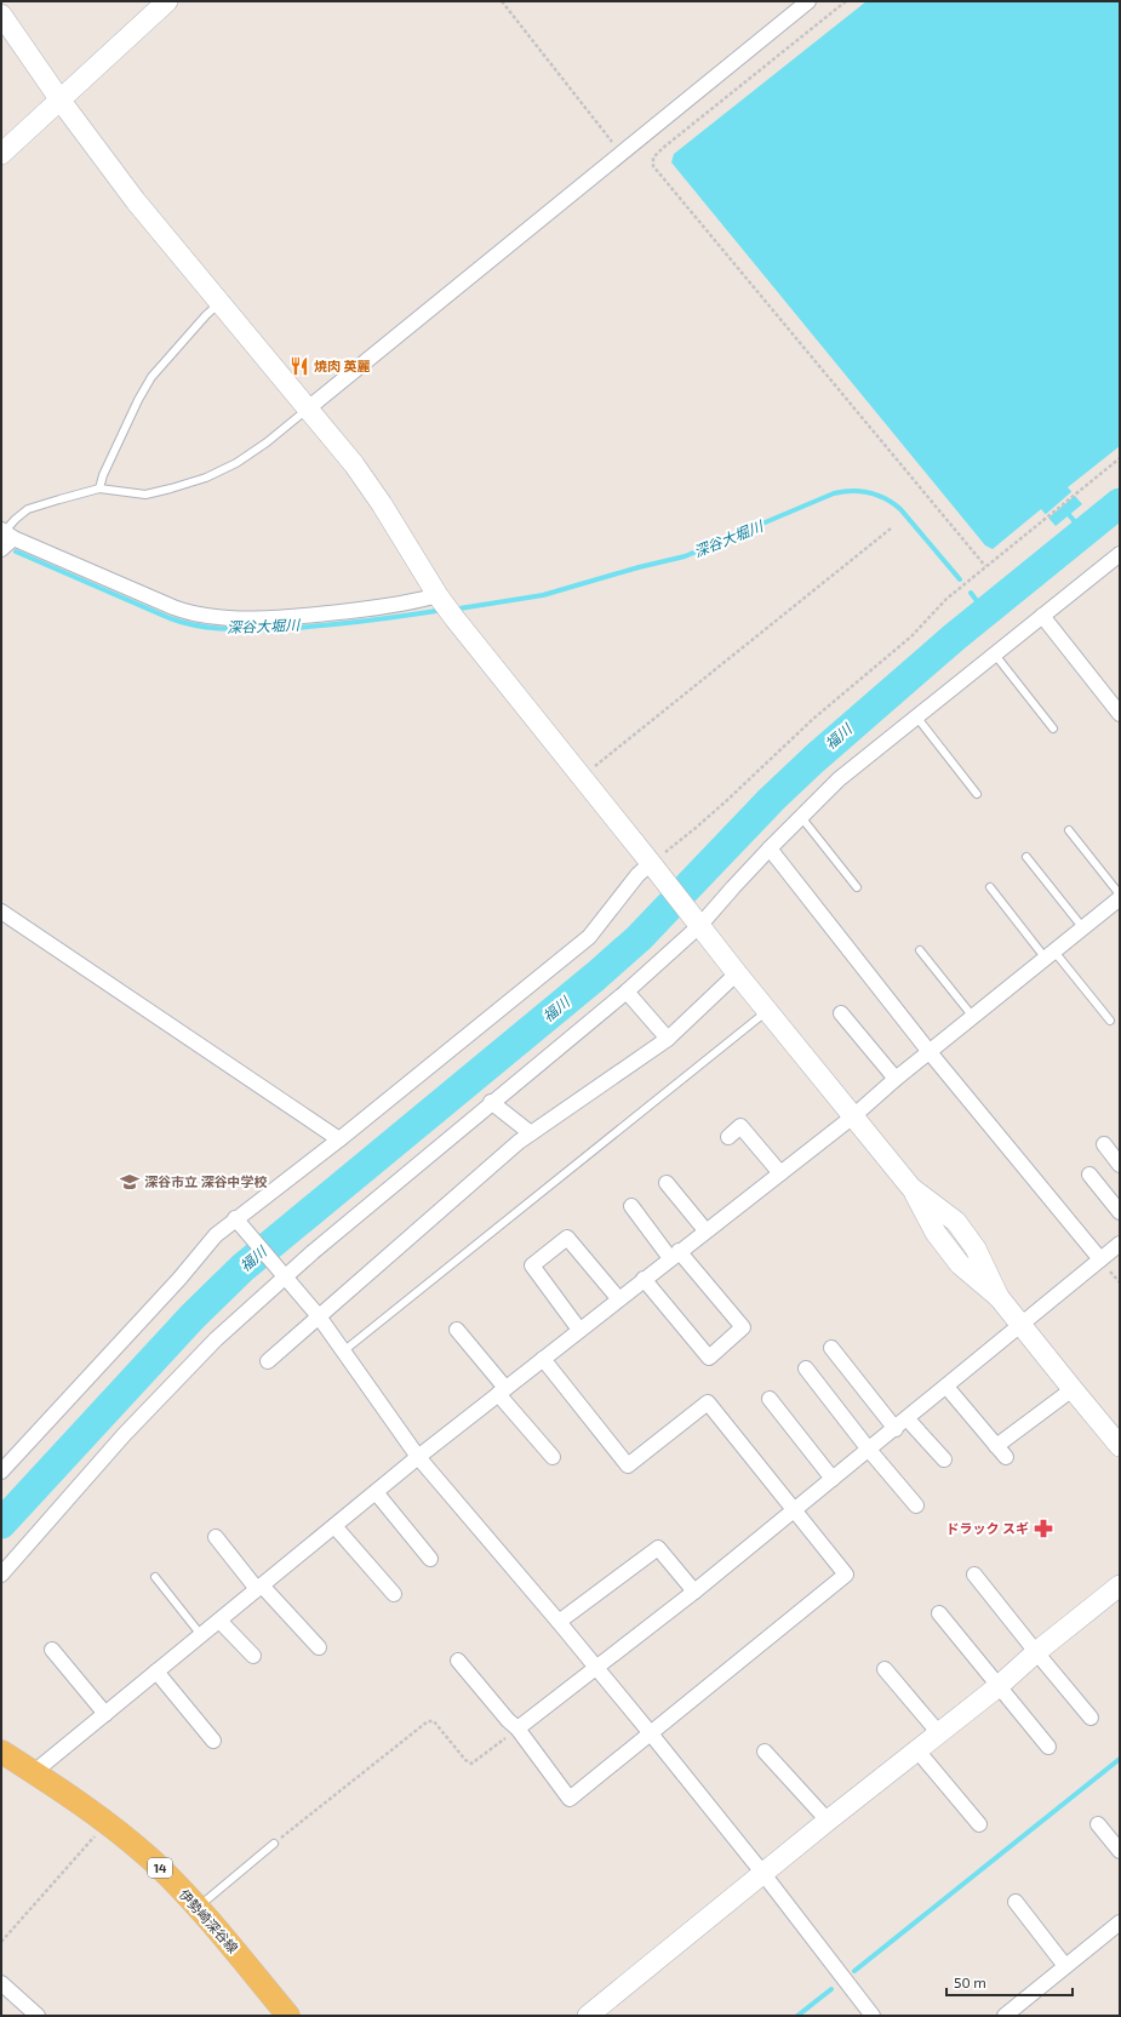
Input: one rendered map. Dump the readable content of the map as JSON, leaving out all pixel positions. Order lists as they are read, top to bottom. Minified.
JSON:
{"streets":{"main road":["14","伊勢崎深谷線"]},"water":["深谷大堀川","福川"],"places":{"restaurant":["焼肉 英麗"],"school or university":["深谷市立 深谷中学校"],"pharmacy":["ドラック スギ"]},"scale_bar":"50 m"}
